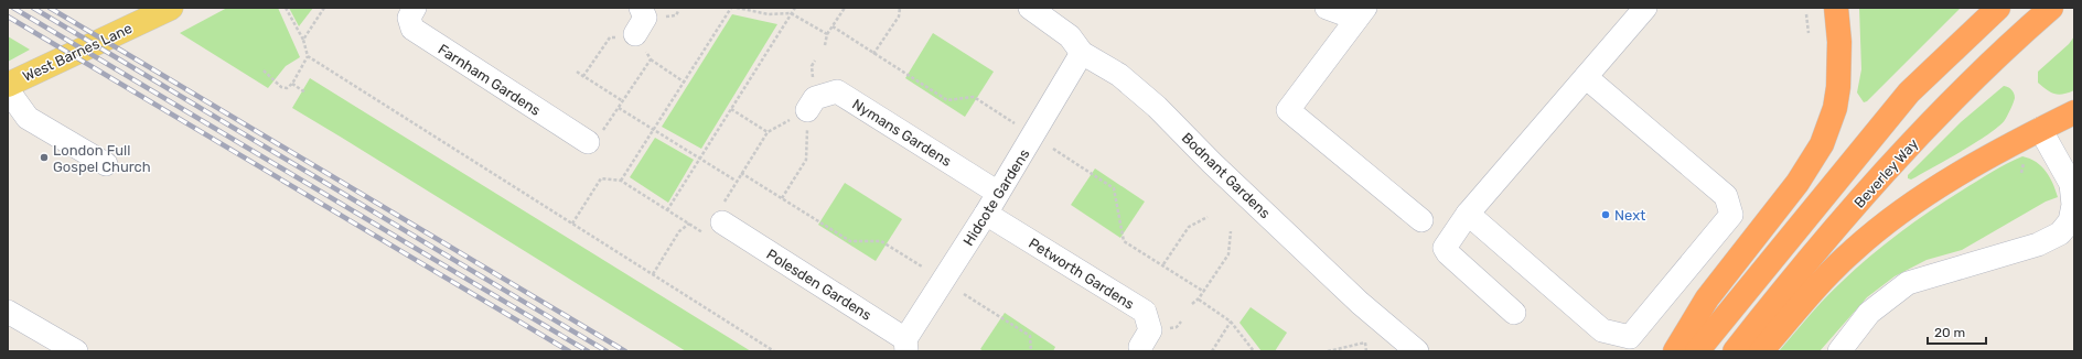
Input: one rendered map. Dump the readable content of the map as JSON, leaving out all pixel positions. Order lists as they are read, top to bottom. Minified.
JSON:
{"streets":{"highway":["Beverley Way"],"main road":["West Barnes Lane"],"street":["Farnham Gardens","Nymans Gardens","Bodnant Gardens","Hidcote Gardens","Petworth Gardens","Polesden Gardens"]},"crossings":[["Nymans Gardens","Hidcote Gardens"],["Bodnant Gardens","Hidcote Gardens"],["Hidcote Gardens","Petworth Gardens"],["Hidcote Gardens","Polesden Gardens"]],"places":["London Full Gospel Church","Next"],"scale_bar":"20 m"}
